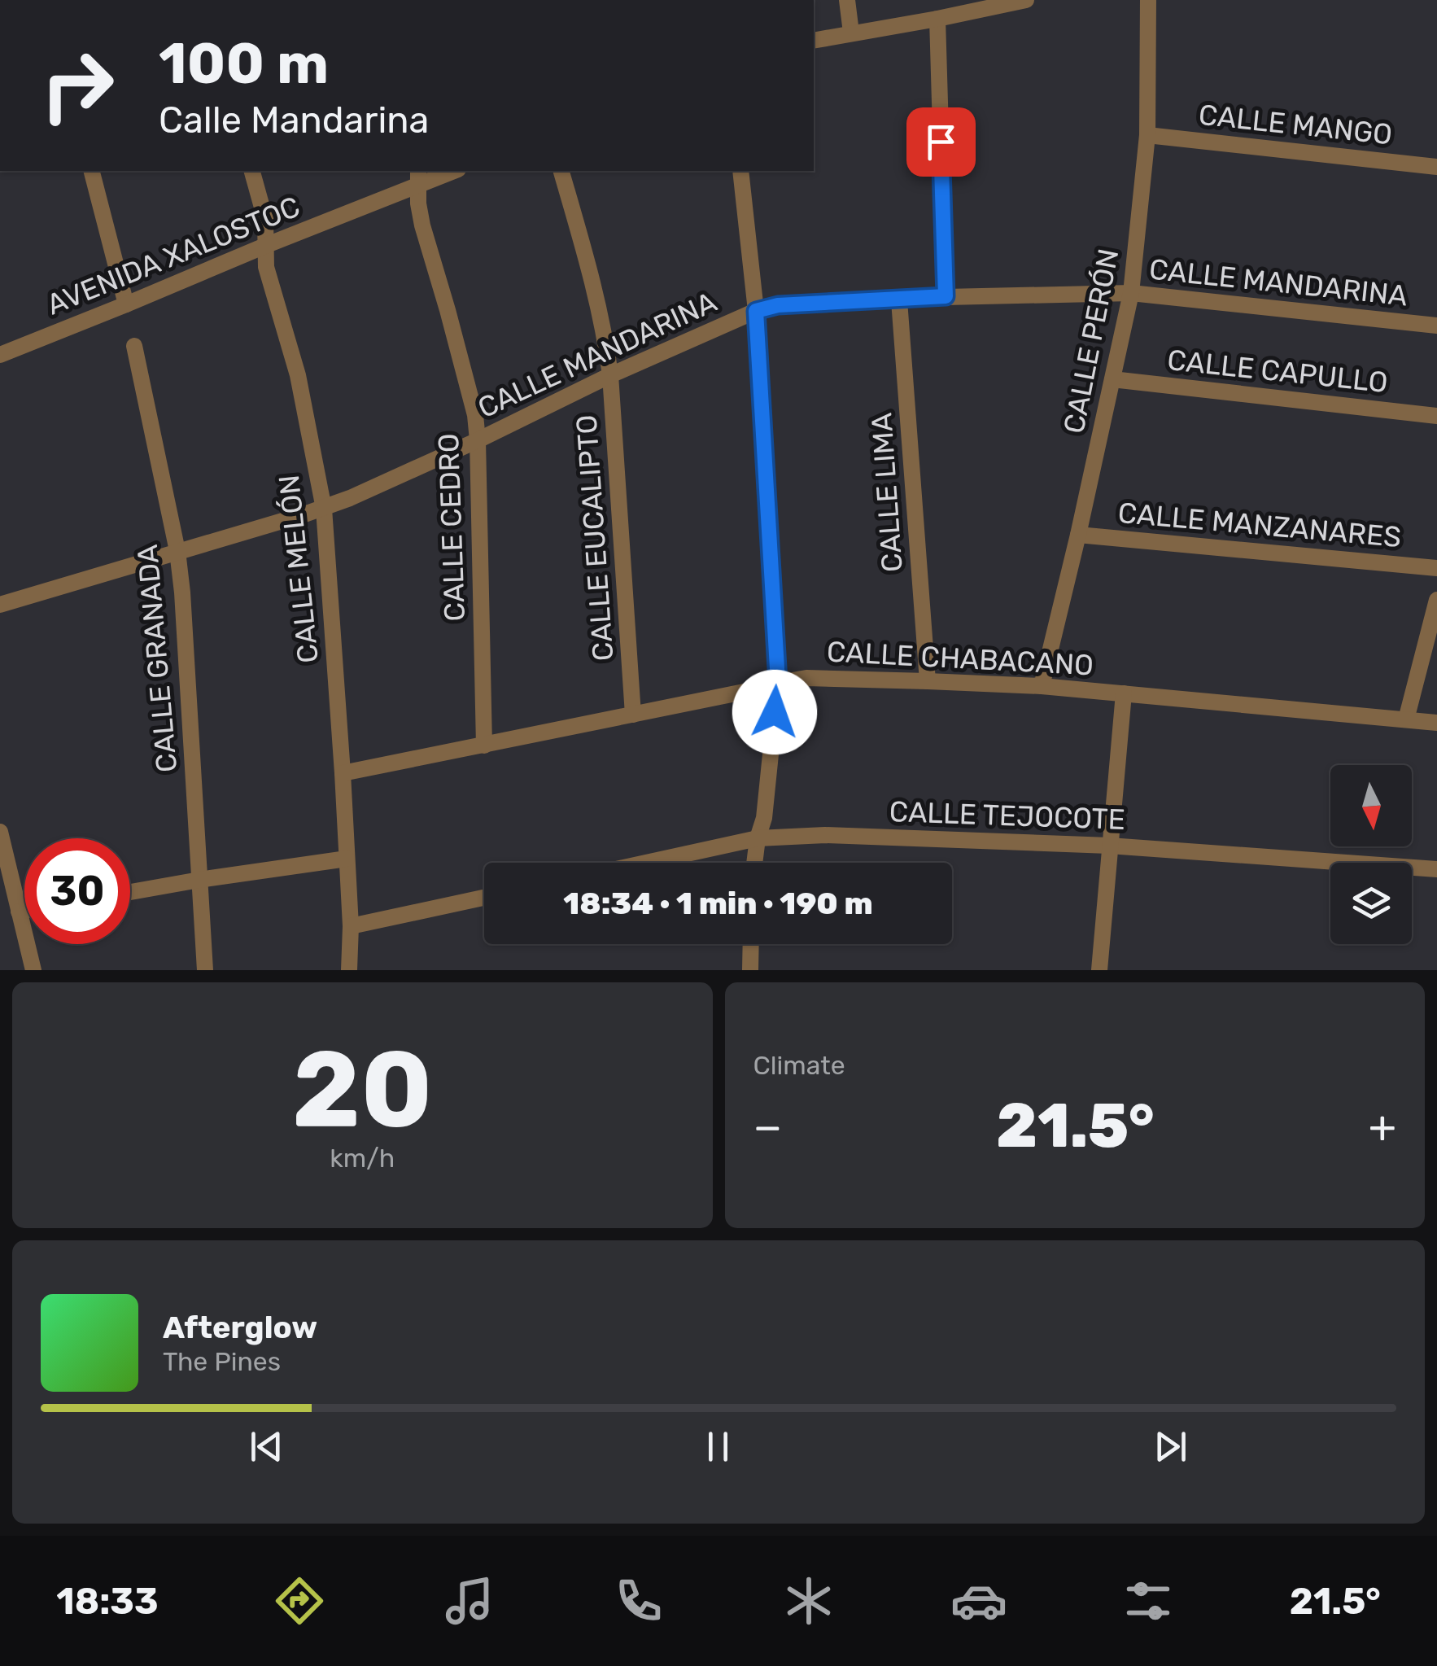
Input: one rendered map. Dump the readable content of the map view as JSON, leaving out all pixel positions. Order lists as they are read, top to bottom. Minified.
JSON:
{"streets":{"street":["CALLE MANGO","AVENIDA XALOSTOC","CALLE MANDARINA","CALLE PERÓN","CALLE CAPULLO","CALLE LIMA","CALLE MANZANARES","CALLE CEDRO","CALLE EUCALIPTO","CALLE MELÓN","CALLE GRANADA","CALLE CHABACANO","CALLE TEJOCOTE"]},"crossings":[["CALLE MANGO","CALLE PERÓN"],["AVENIDA XALOSTOC","CALLE CEDRO"],["AVENIDA XALOSTOC","CALLE MELÓN"],["CALLE MANDARINA","CALLE PERÓN"],["CALLE MANDARINA","CALLE LIMA"],["CALLE MANDARINA","CALLE CEDRO"],["CALLE MANDARINA","CALLE EUCALIPTO"],["CALLE MANDARINA","CALLE MELÓN"],["CALLE MANDARINA","CALLE GRANADA"],["CALLE PERÓN","CALLE CAPULLO"],["CALLE PERÓN","CALLE MANZANARES"],["CALLE PERÓN","CALLE CHABACANO"],["CALLE LIMA","CALLE CHABACANO"],["CALLE CEDRO","CALLE CHABACANO"],["CALLE EUCALIPTO","CALLE CHABACANO"],["CALLE MELÓN","CALLE CHABACANO"]],"north":"bottom","page":{"turn":["100 m","Calle Mandarina"],"limit":"30","trip":"18:34 · 1 min · 190 m","tile":[["20","km/h"],"Climate"],"heat":["−","21.5°","+"],"song":["Afterglow","The Pines"],"tabs":["18:33","21.5°"]}}
